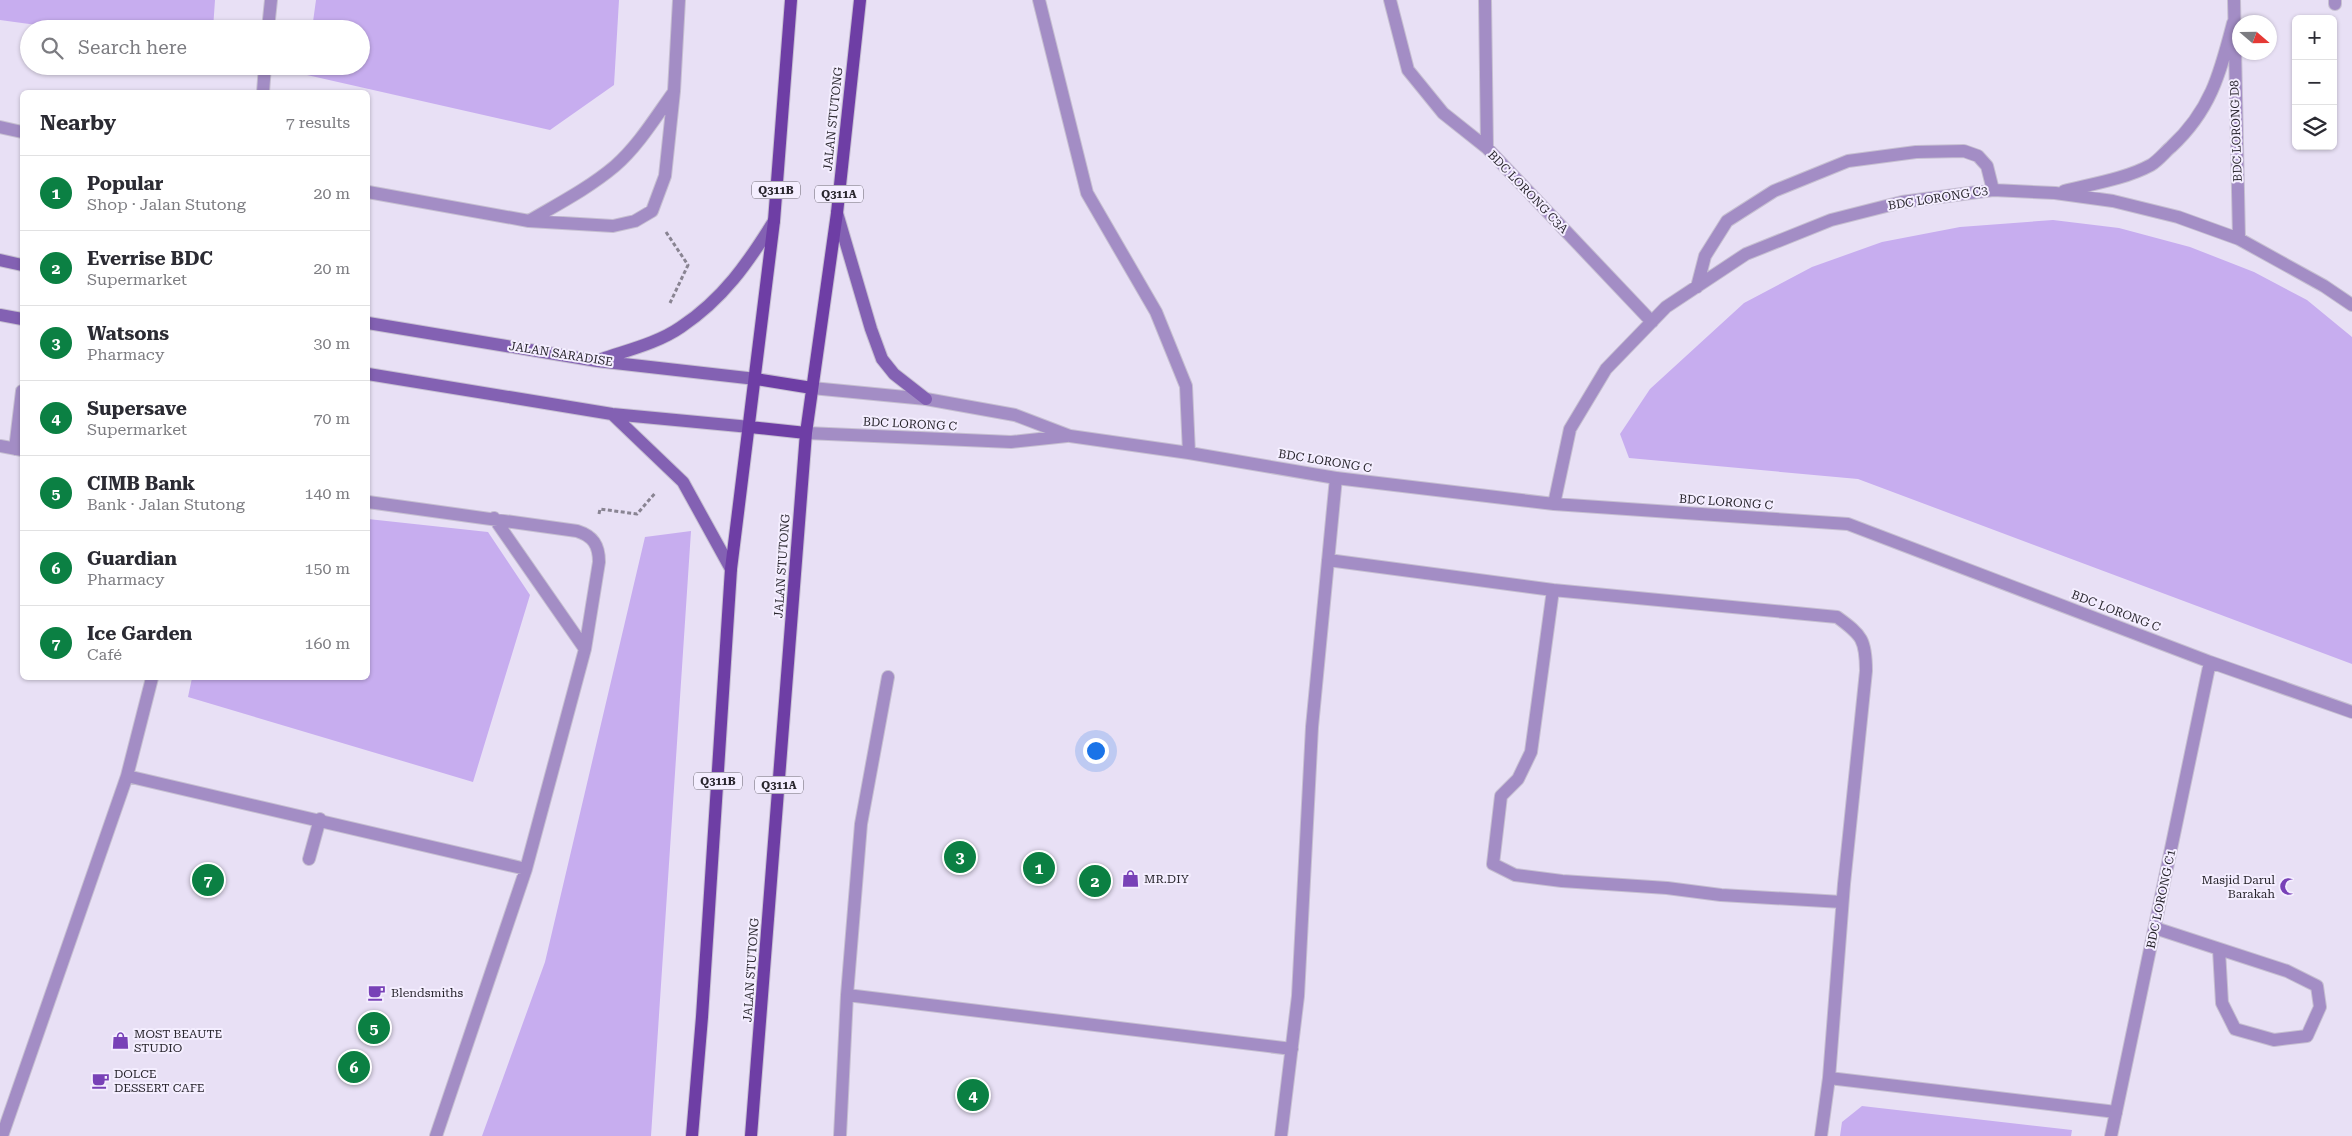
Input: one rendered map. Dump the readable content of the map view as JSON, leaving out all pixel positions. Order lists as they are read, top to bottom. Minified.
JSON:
{"streets":{"main road":["JALAN STUTONG","Q311B","Q311A","JALAN SARADISE","BDC LORONG C"],"street":["BDC LORONG D8","BDC LORONG C3A","BDC LORONG C3","BDC LORONG C1"]},"crossings":[["JALAN STUTONG","BDC LORONG C"],["BDC LORONG D8","BDC LORONG C3"],["Q311B","JALAN SARADISE"],["Q311B","BDC LORONG C"],["BDC LORONG C3A","BDC LORONG C3"],["BDC LORONG C3","BDC LORONG C"],["JALAN SARADISE","BDC LORONG C"],["BDC LORONG C","BDC LORONG C1"]],"places":{"shop":["MR.DIY","MOST BEAUTE STUDIO"],"mosque":["Masjid Darul Barakah"],"cafe":["Blendsmiths","DOLCE DESSERT CAFE"]},"north":"right","page":{"map_buttons":["+","−"],"search":"Search here","heading":["Nearby","7 results"],"list":[{"mark":"1","name":"Popular","note":"Shop · Jalan Stutong","value":"20 m"},{"mark":"2","name":"Everrise BDC","note":"Supermarket","value":"20 m"},{"mark":"3","name":"Watsons","note":"Pharmacy","value":"30 m"},{"mark":"4","name":"Supersave","note":"Supermarket","value":"70 m"},{"mark":"5","name":"CIMB Bank","note":"Bank · Jalan Stutong","value":"140 m"},{"mark":"6","name":"Guardian","note":"Pharmacy","value":"150 m"},{"mark":"7","name":"Ice Garden","note":"Café","value":"160 m"}],"pins":["3","1","7","2","5","6","4"]}}
